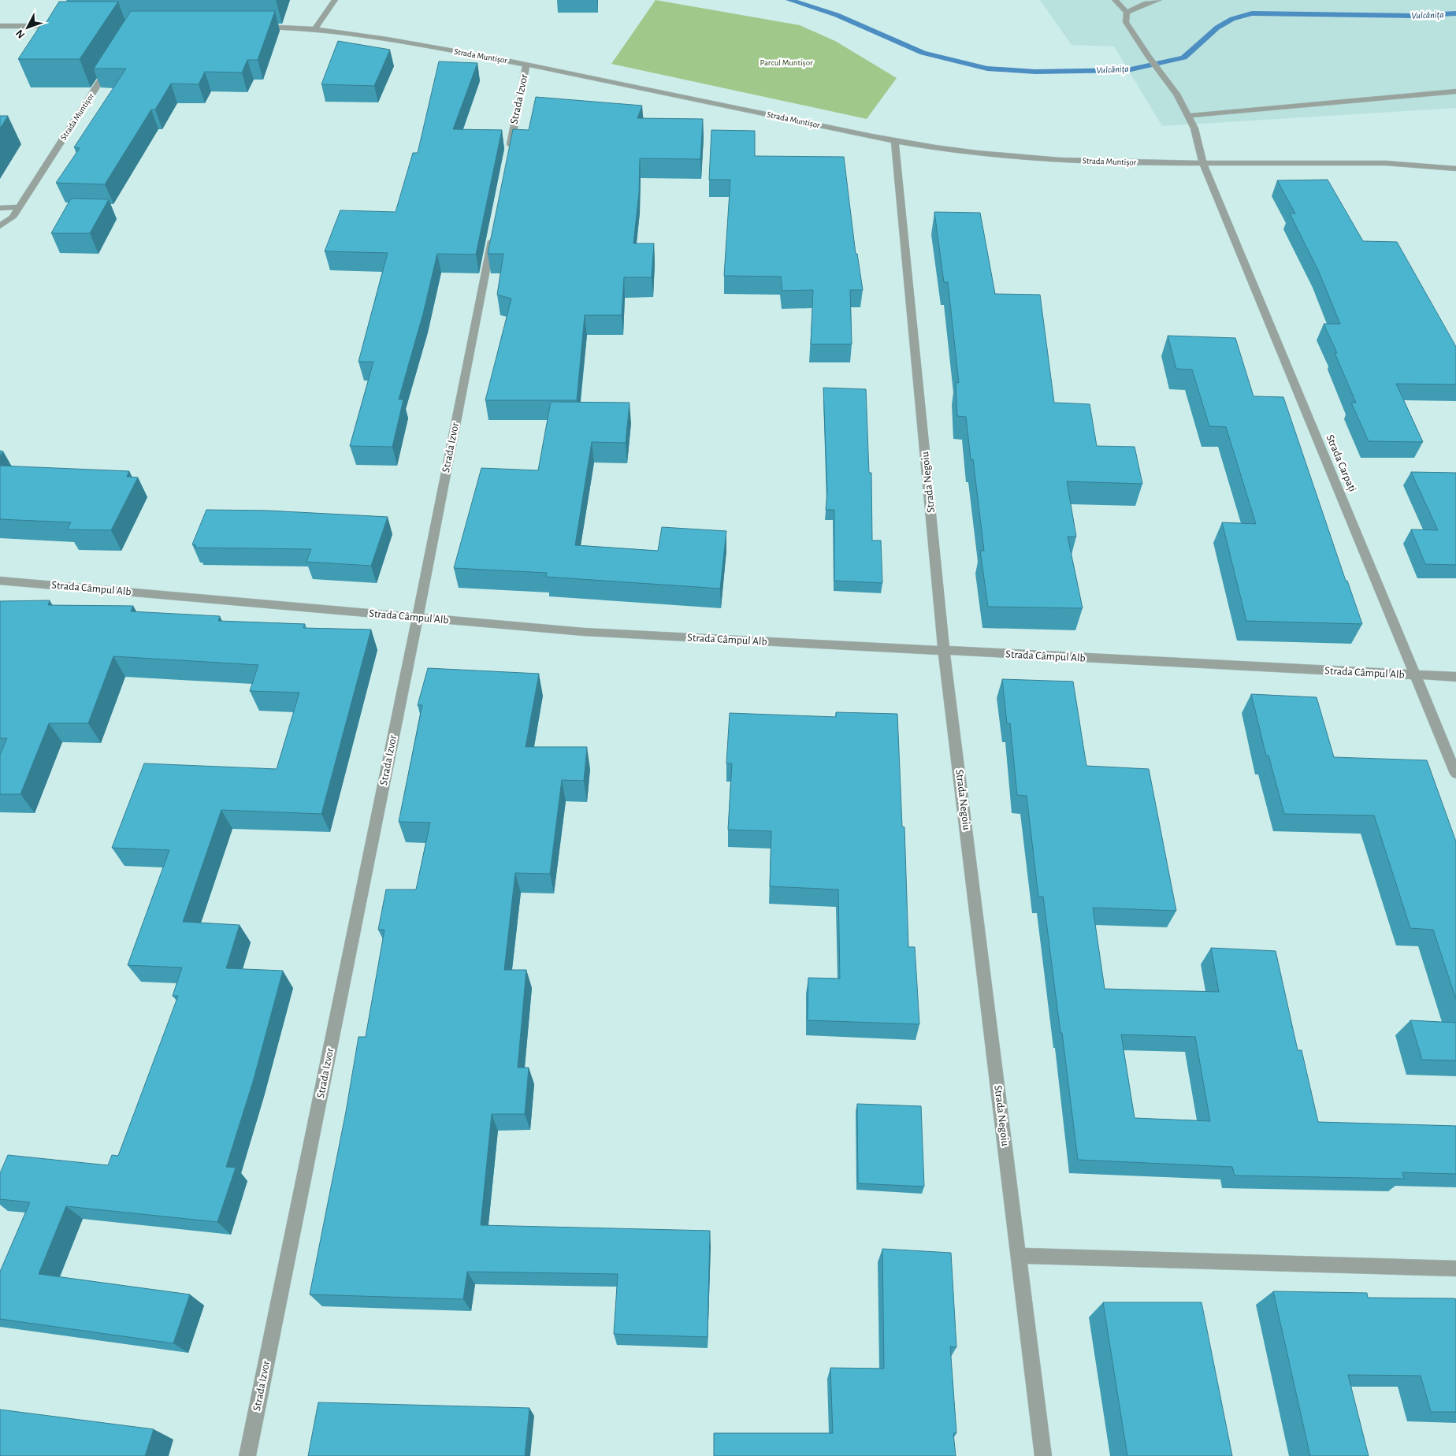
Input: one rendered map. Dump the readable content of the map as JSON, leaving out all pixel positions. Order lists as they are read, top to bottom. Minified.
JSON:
{"streets":{"street":["Strada Muntișor","Strada Izvor","Strada Carpați","Strada Negoiu","Strada Câmpul Alb"]},"crossings":[["Strada Muntișor","Strada Izvor"],["Strada Muntișor","Strada Carpați"],["Strada Muntișor","Strada Negoiu"],["Strada Izvor","Strada Câmpul Alb"],["Strada Carpați","Strada Câmpul Alb"],["Strada Negoiu","Strada Câmpul Alb"]],"water":["Vulcănița"],"parks":["Parcul Muntișor"],"north":"bottom left"}
